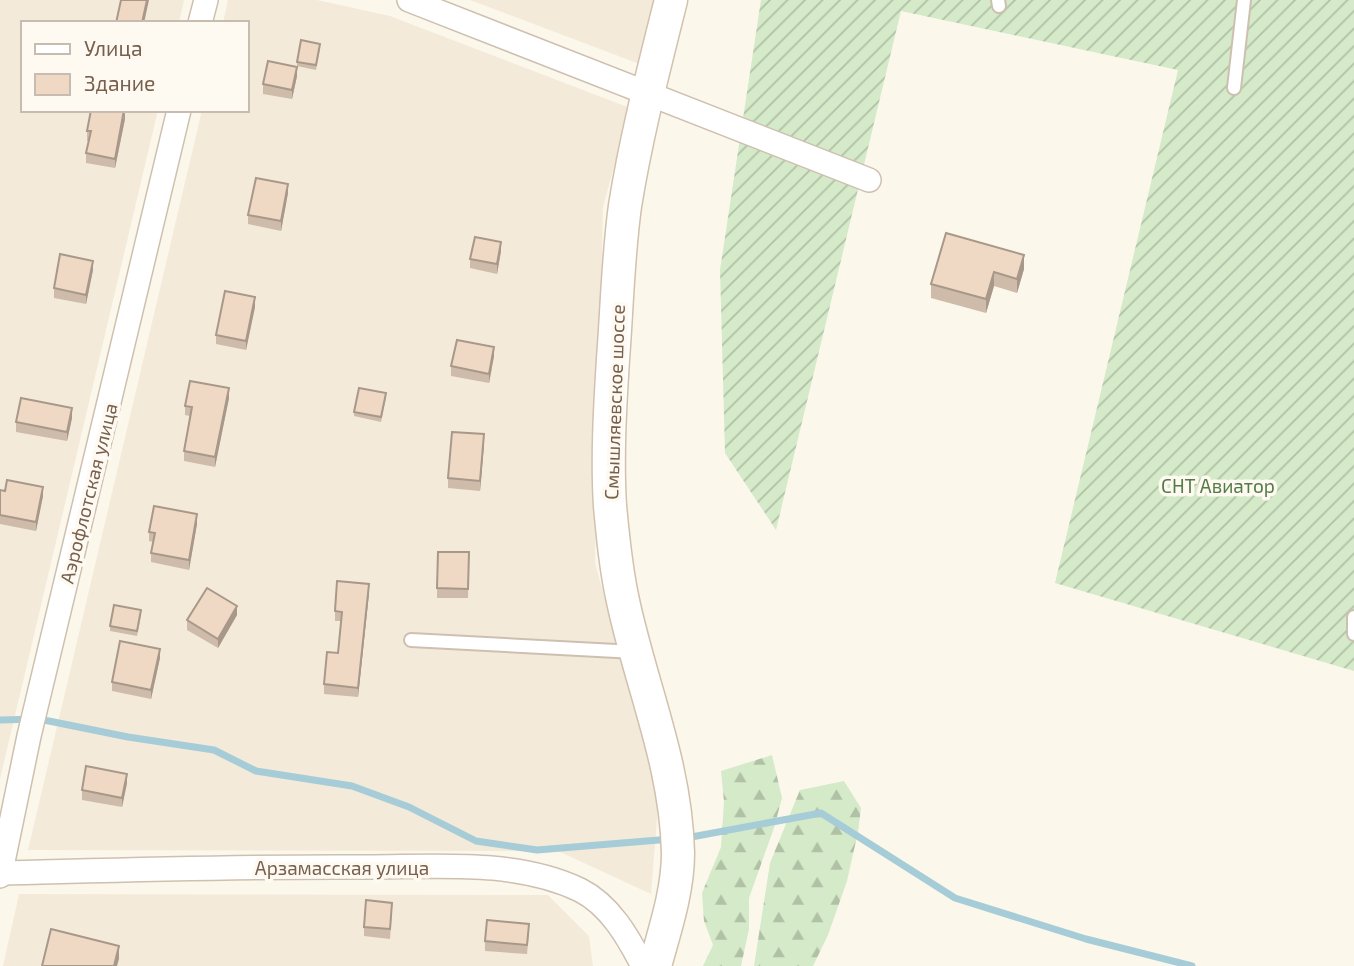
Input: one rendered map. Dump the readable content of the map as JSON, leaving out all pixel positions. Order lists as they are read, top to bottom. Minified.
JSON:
{"streets":{"street":["Смышляевское шоссе","Аэрофлотская улица","Арзамасская улица"]},"crossings":[["Аэрофлотская улица","Арзамасская улица"]],"parks":["СНТ Авиатор"],"legend":["Улица","Здание"]}
